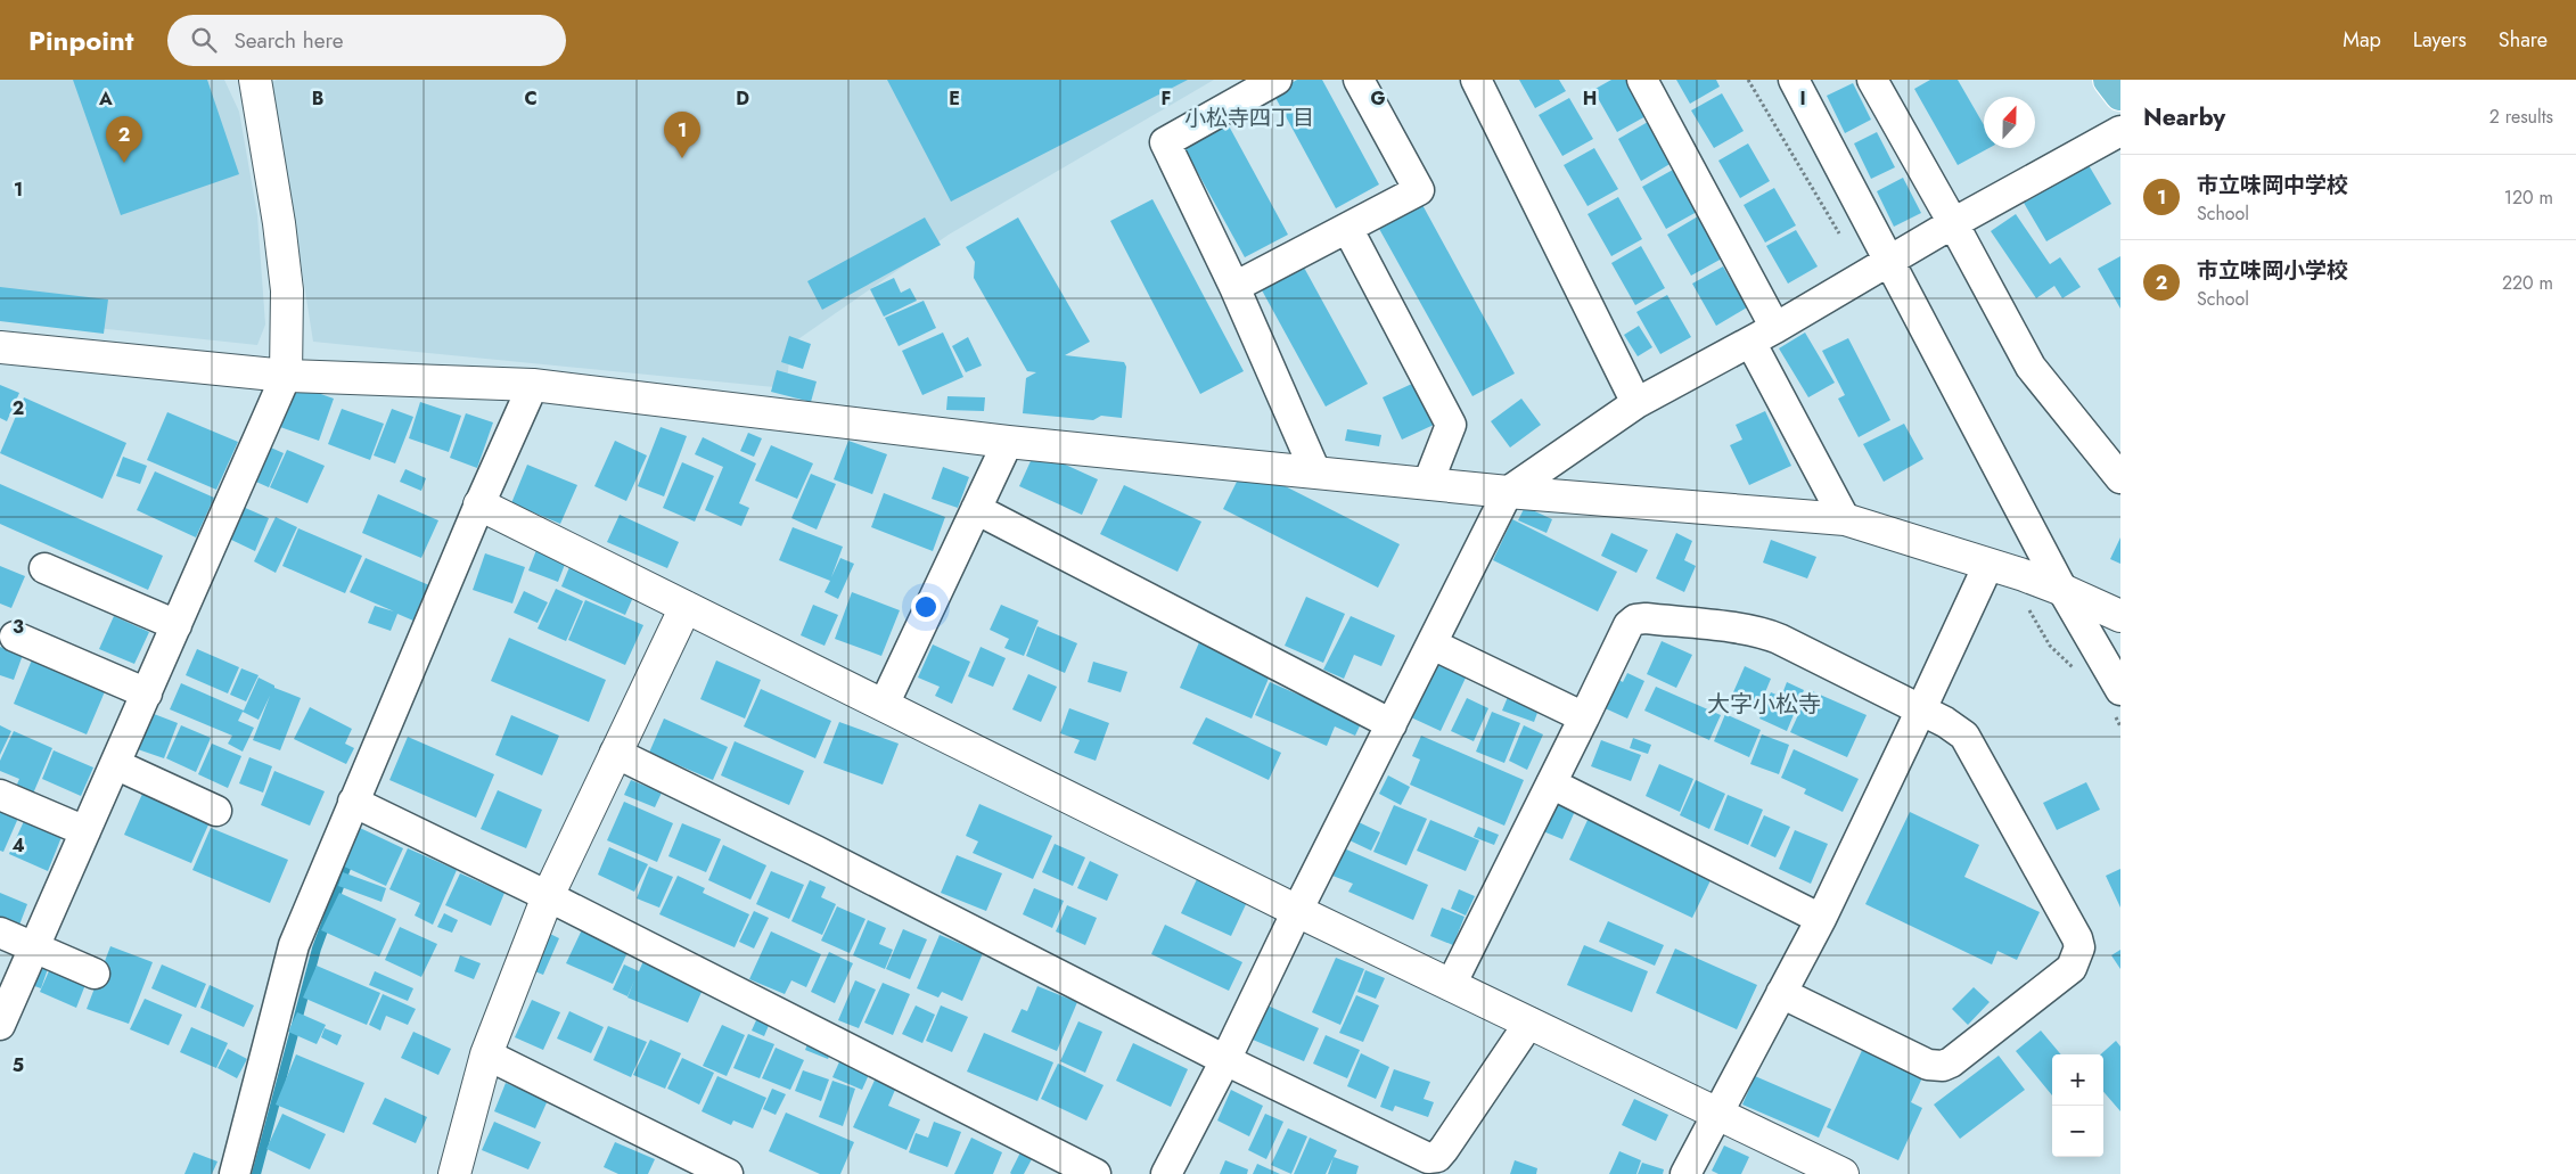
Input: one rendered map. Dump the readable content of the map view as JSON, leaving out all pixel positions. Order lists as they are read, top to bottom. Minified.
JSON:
{"districts":["小松寺四丁目","大字小松寺"],"north":"top","page":{"header":"Pinpoint","search":"Search here","nav":["Map","Layers","Share"],"heading":["Nearby","2 results"],"pins":["1","2"],"list":[{"mark":"1","name":"市立味岡中学校","note":"School","value":"120 m"},{"mark":"2","name":"市立味岡小学校","note":"School","value":"220 m"}],"map_buttons":["+","−"]},"grid":{"columns":["A","B","C","D","E","F","G","H","I"],"rows":["1","2","3","4","5"]}}
